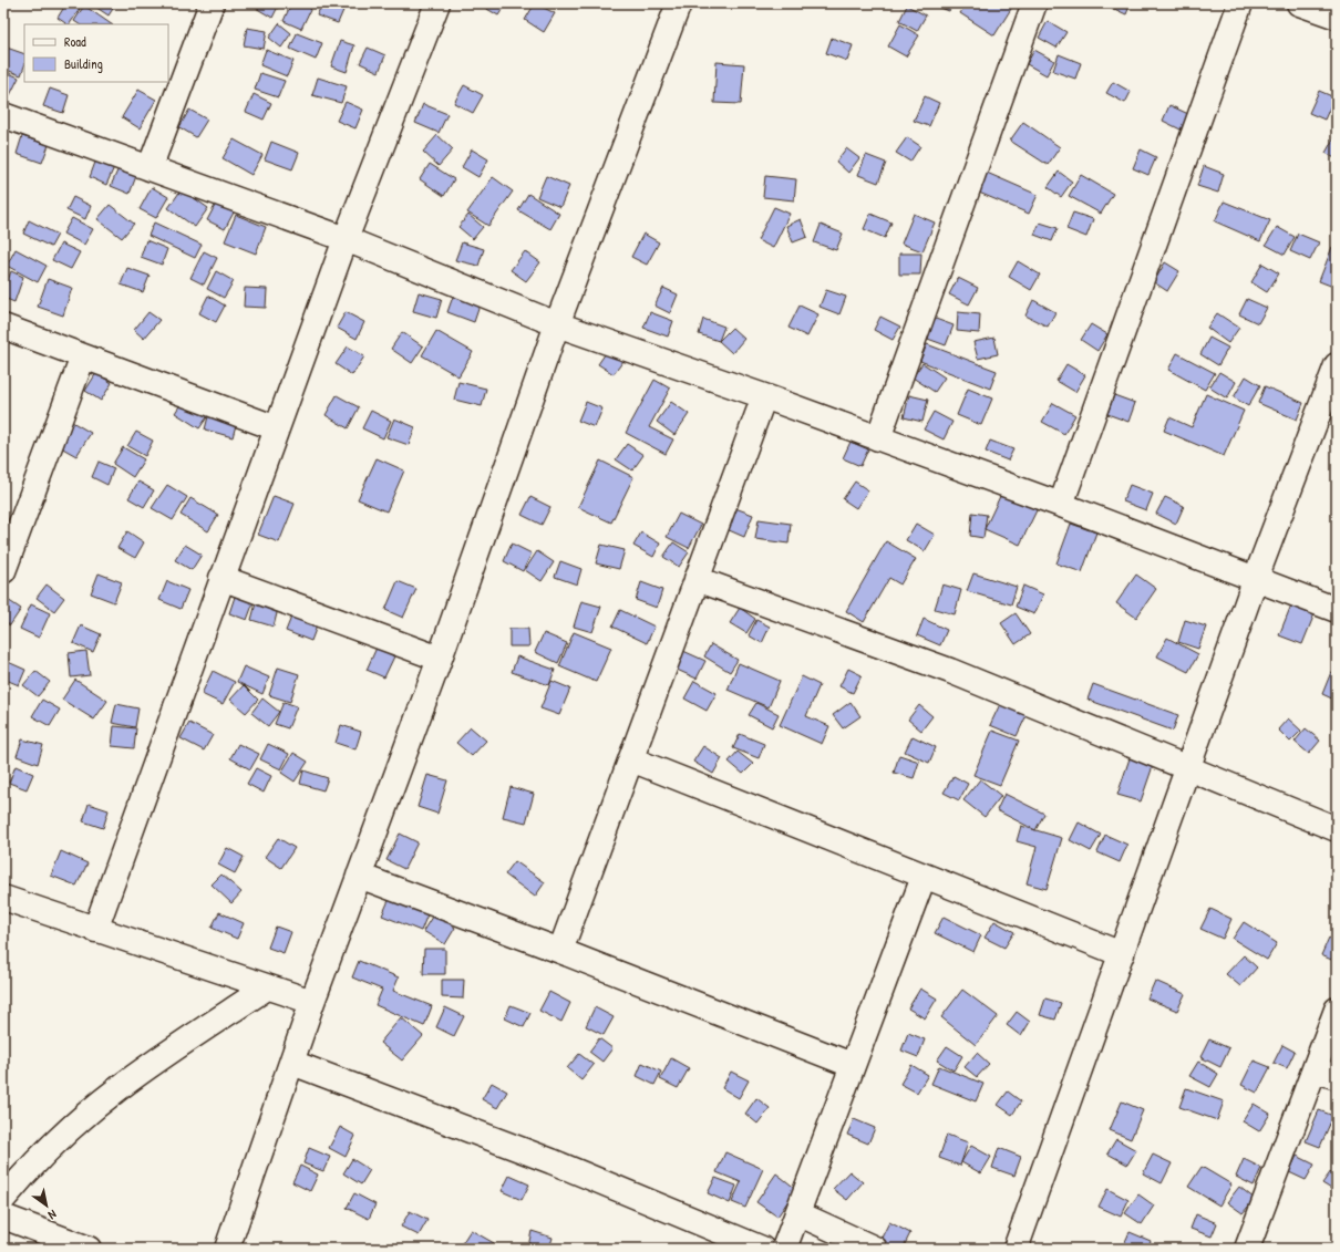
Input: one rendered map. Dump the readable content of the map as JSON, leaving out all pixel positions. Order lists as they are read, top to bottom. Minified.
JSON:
{"legend":["Road","Building"],"north":"bottom right"}
